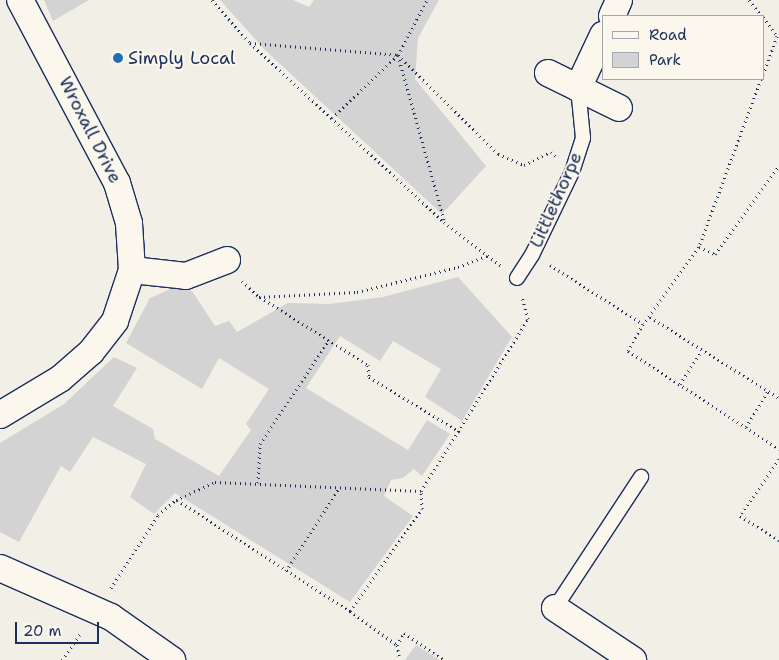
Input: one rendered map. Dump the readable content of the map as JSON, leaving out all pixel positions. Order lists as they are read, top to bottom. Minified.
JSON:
{"streets":{"street":["Wroxall Drive"],"lane":["Littlethorpe"]},"places":["Simply Local"],"legend":["Road","Park"],"scale_bar":"20 m"}
